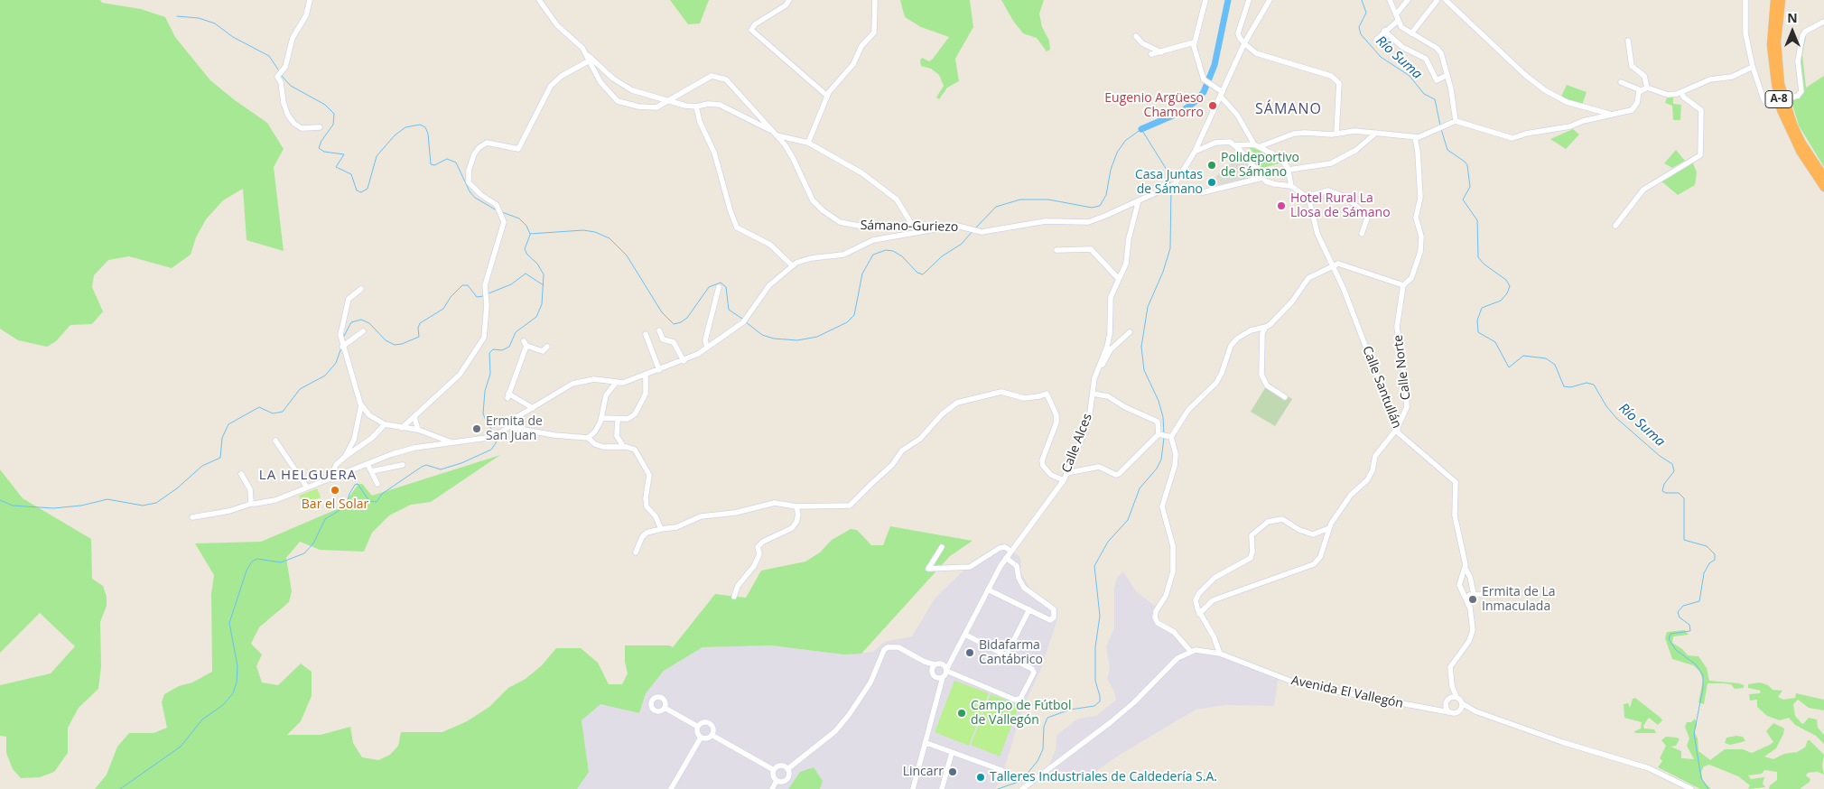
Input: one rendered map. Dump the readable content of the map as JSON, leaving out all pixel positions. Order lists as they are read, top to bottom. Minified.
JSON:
{"streets":{"highway":["A-8"],"street":["Sámano-Guriezo","Calle Norte","Calle Santullán","Calle Alces","Avenida El Vallegón"]},"crossings":[["Sámano-Guriezo","Calle Alces"],["Calle Norte","Calle Santullán"]],"districts":["SÁMANO","LA HELGUERA"],"water":["Río Suma"],"places":["Eugenio Argüeso Chamorro","Polideportivo de Sámano","Casa Juntas de Sámano","Hotel Rural La Llosa de Sámano","Ermita de San Juan","Bar el Solar","Ermita de La Inmaculada","Bidafarma Cantábrico","Campo de Fútbol de Vallegón","Lincarr","Talleres Industriales de Caldedería S.A."],"north":"top"}
